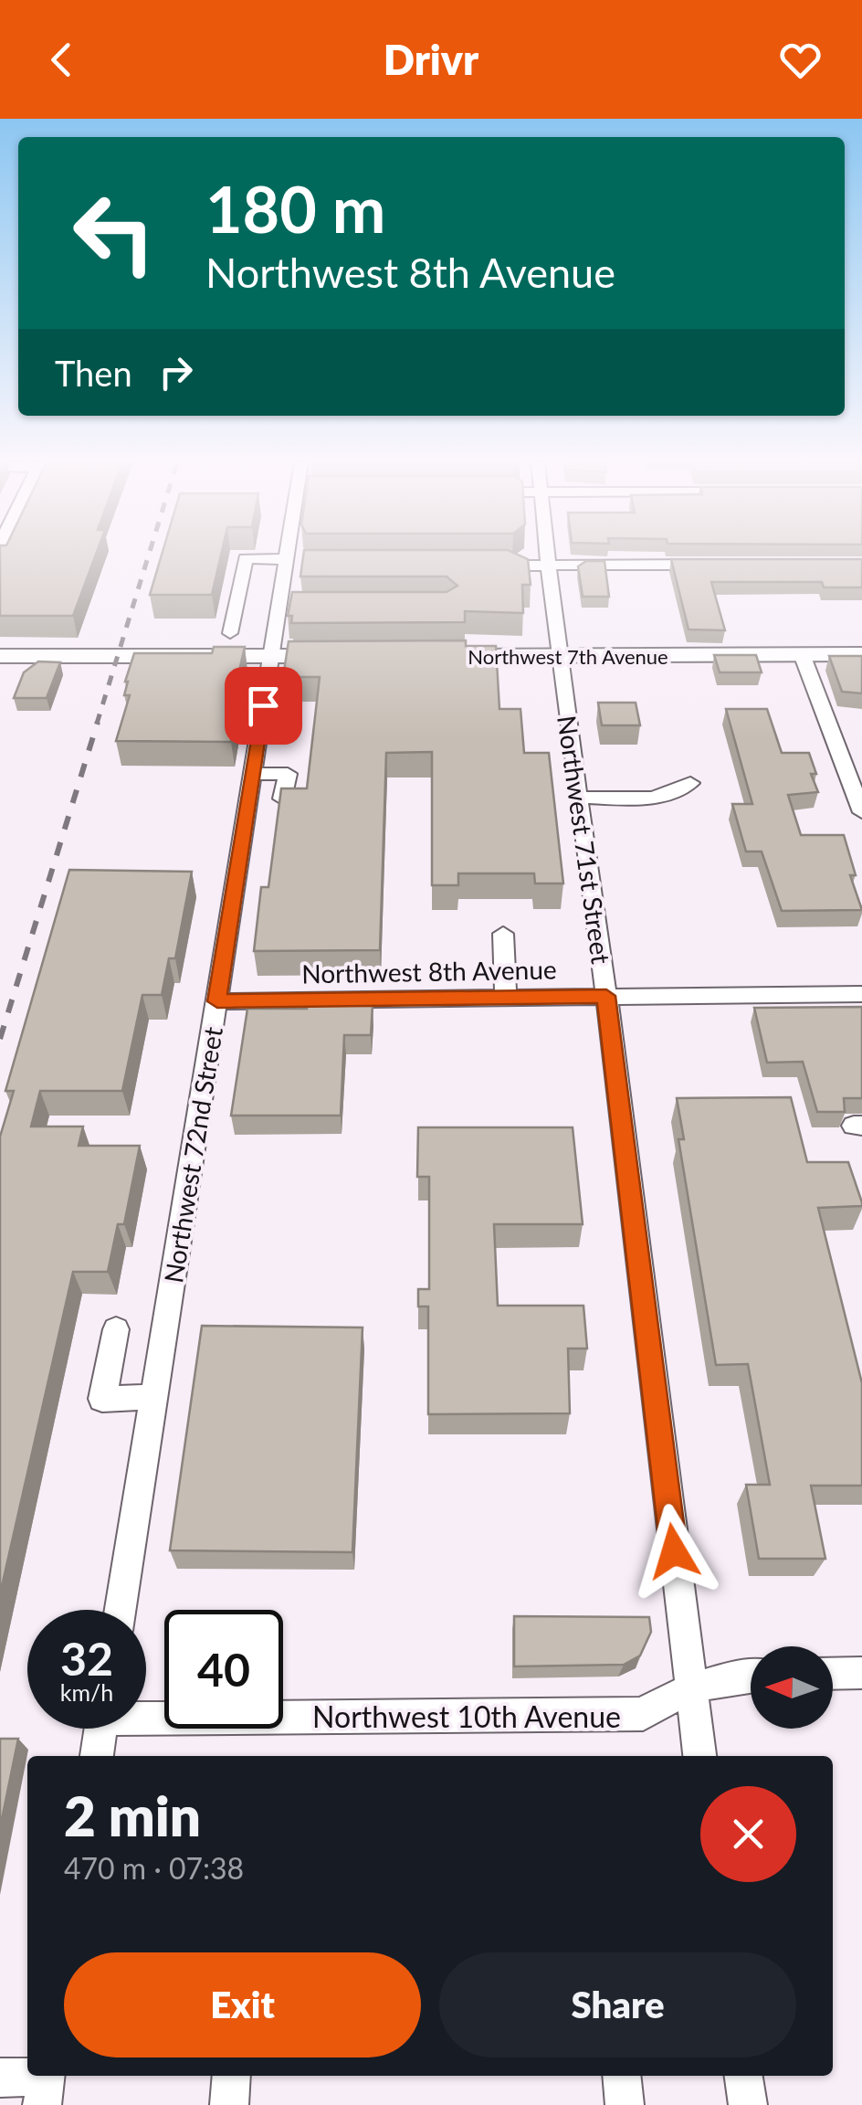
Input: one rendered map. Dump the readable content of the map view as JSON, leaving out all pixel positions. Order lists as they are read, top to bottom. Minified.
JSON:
{"streets":{"main road":["Northwest 7th Avenue"],"street":["Northwest 71st Street","Northwest 8th Avenue","Northwest 72nd Street","Northwest 10th Avenue"]},"crossings":[["Northwest 7th Avenue","Northwest 71st Street"],["Northwest 71st Street","Northwest 8th Avenue"],["Northwest 71st Street","Northwest 10th Avenue"],["Northwest 8th Avenue","Northwest 72nd Street"]],"north":"left","page":{"header":"Drivr","turn":["180 m","Northwest 8th Avenue"],"then":"Then","speed":"32 km/h","limit":"40","heading":["2 min","470 m · 07:38"],"buttons":["Exit","Share"]}}
